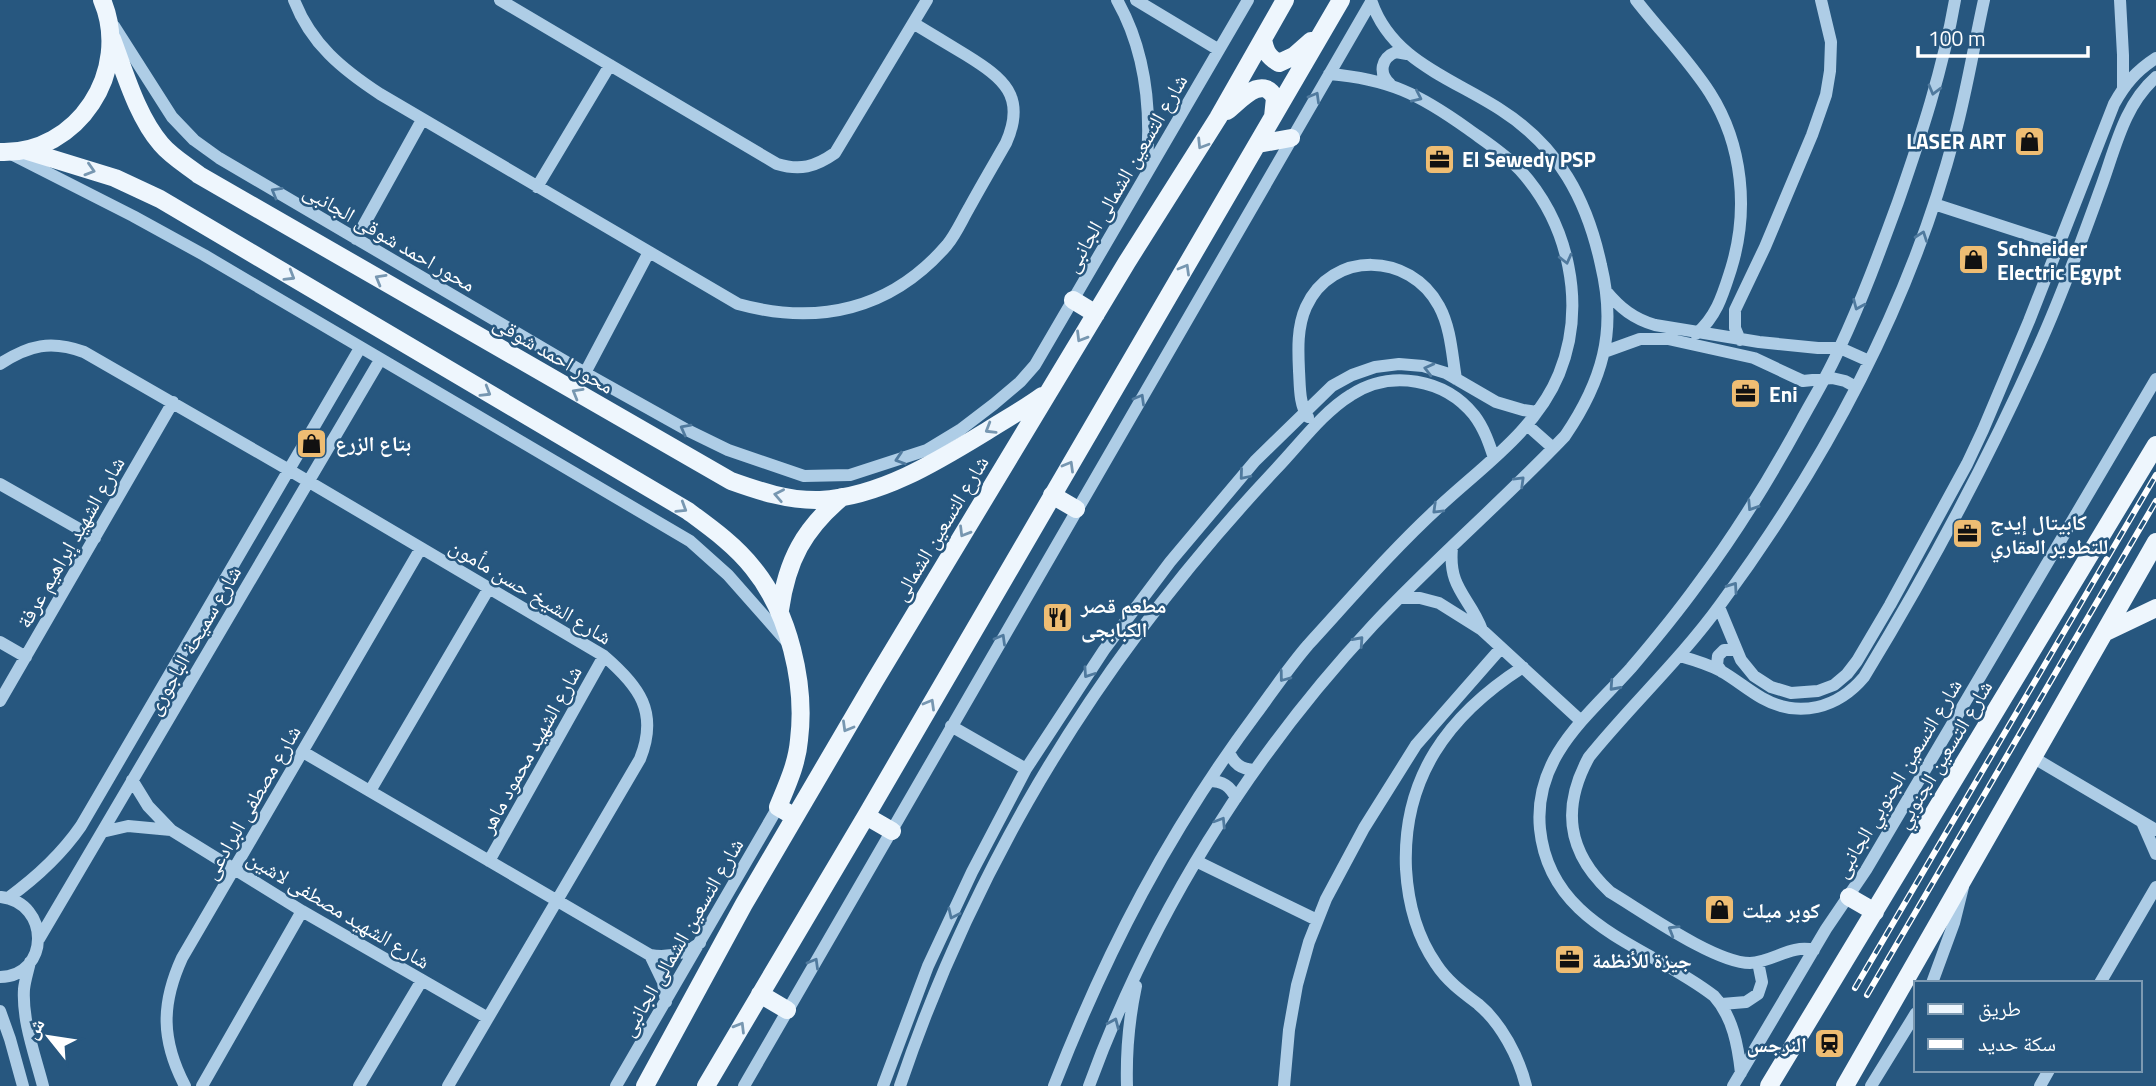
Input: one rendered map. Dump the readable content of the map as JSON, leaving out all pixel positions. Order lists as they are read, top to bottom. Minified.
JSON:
{"streets":{"main road":["محور احمد شوقى","شارع التسعين الشمالى","شارع التسعين الجنوبي"],"street":["شارع التسعين الشمالى الجانبى","محور احمد شوقى الجانبى","شارع الشهيد إبراهيم عرفة","شارع الشيخ حسن مأمون","شارع سميحة الباجورى","شارع الشهيد محمود ماهر","شارع التسعين الجنوبي الجانبى","شارع مصطفى البرادعى","شارع الشهيد مصطفى لاشين"]},"crossings":[["شارع التسعين الشمالى الجانبى","محور احمد شوقى الجانبى"],["محور احمد شوقى","شارع التسعين الشمالى"],["شارع الشهيد إبراهيم عرفة","شارع الشيخ حسن مأمون"],["شارع الشيخ حسن مأمون","شارع سميحة الباجورى"],["شارع الشيخ حسن مأمون","شارع الشهيد محمود ماهر"],["شارع الشيخ حسن مأمون","شارع مصطفى البرادعى"],["شارع الشيخ حسن مأمون","شارع الشهيد مصطفى لاشين"],["شارع سميحة الباجورى","شارع الشهيد مصطفى لاشين"],["شارع مصطفى البرادعى","شارع الشهيد مصطفى لاشين"]],"places":{"shop":["LASER ART","Schneider Electric Egypt","بتاع الزرع","كوبر ميلت"],"office":["El Sewedy PSP","Eni","كابيتال إيدج للتطوير العقاري","جيزة للأنظمة"],"restaurant":["مطعم قصر الكبابجى"],"station":["النرجس"]},"legend":["طريق","سكة حديد"],"scale_bar":"100 m","north":"top left"}
